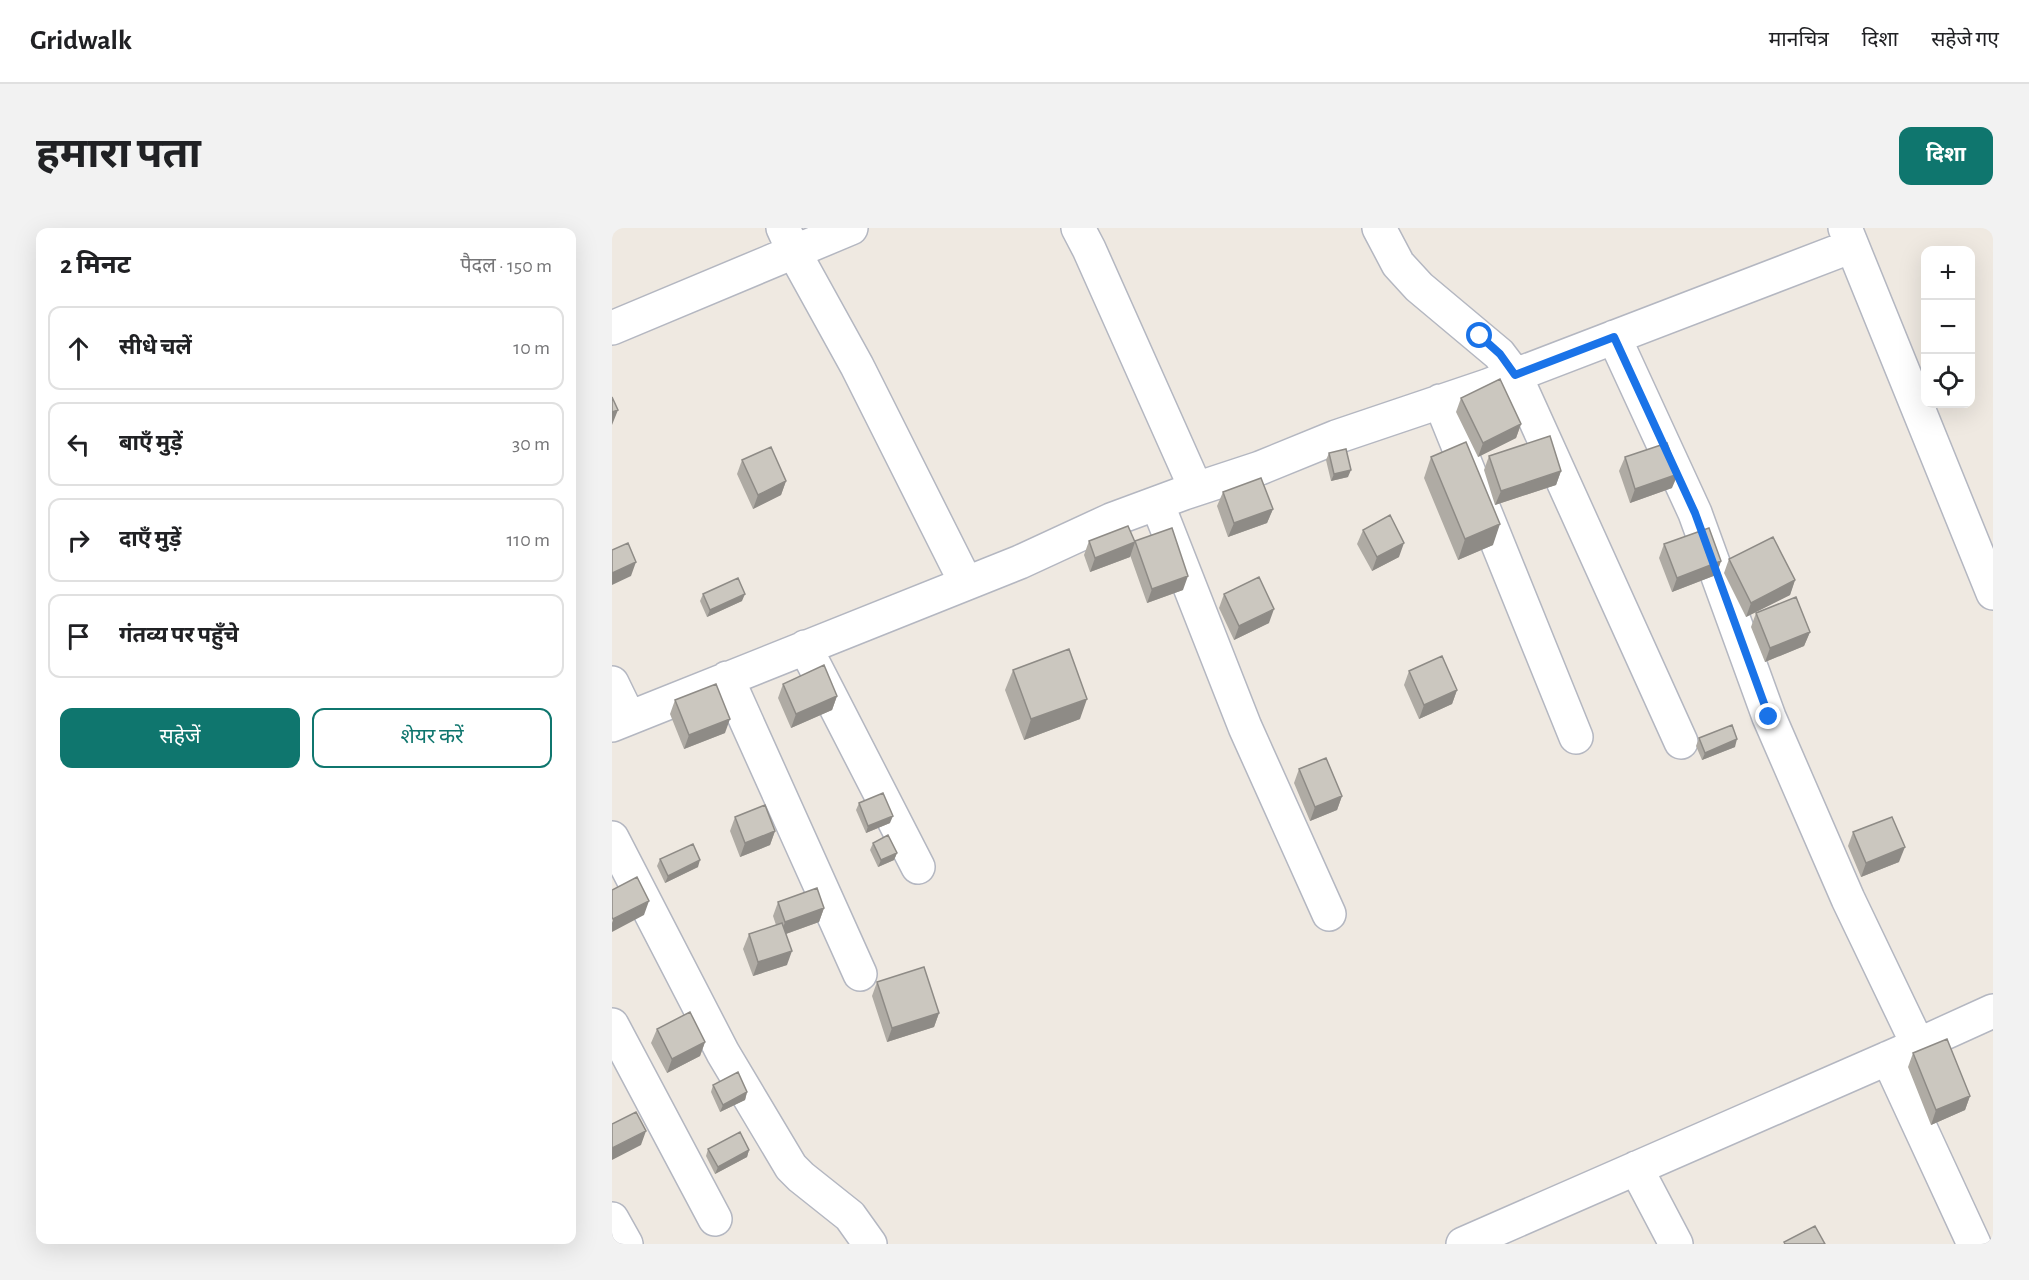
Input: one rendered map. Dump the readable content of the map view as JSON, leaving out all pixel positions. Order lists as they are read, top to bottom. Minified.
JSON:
{"page":{"header":"Gridwalk","nav":["मानचित्र","दिशा","सहेजे गए"],"buttons":["दिशा",["सहेजें","शेयर करें"]],"title":"हमारा पता","heading":["2 मिनट","पैदल · 150 m"],"map_buttons":["+","−"],"list":[["सीधे चलें","10 m"],["बाएँ मुड़ें","30 m"],["दाएँ मुड़ें","110 m"],"गंतव्य पर पहुँचे"]}}
